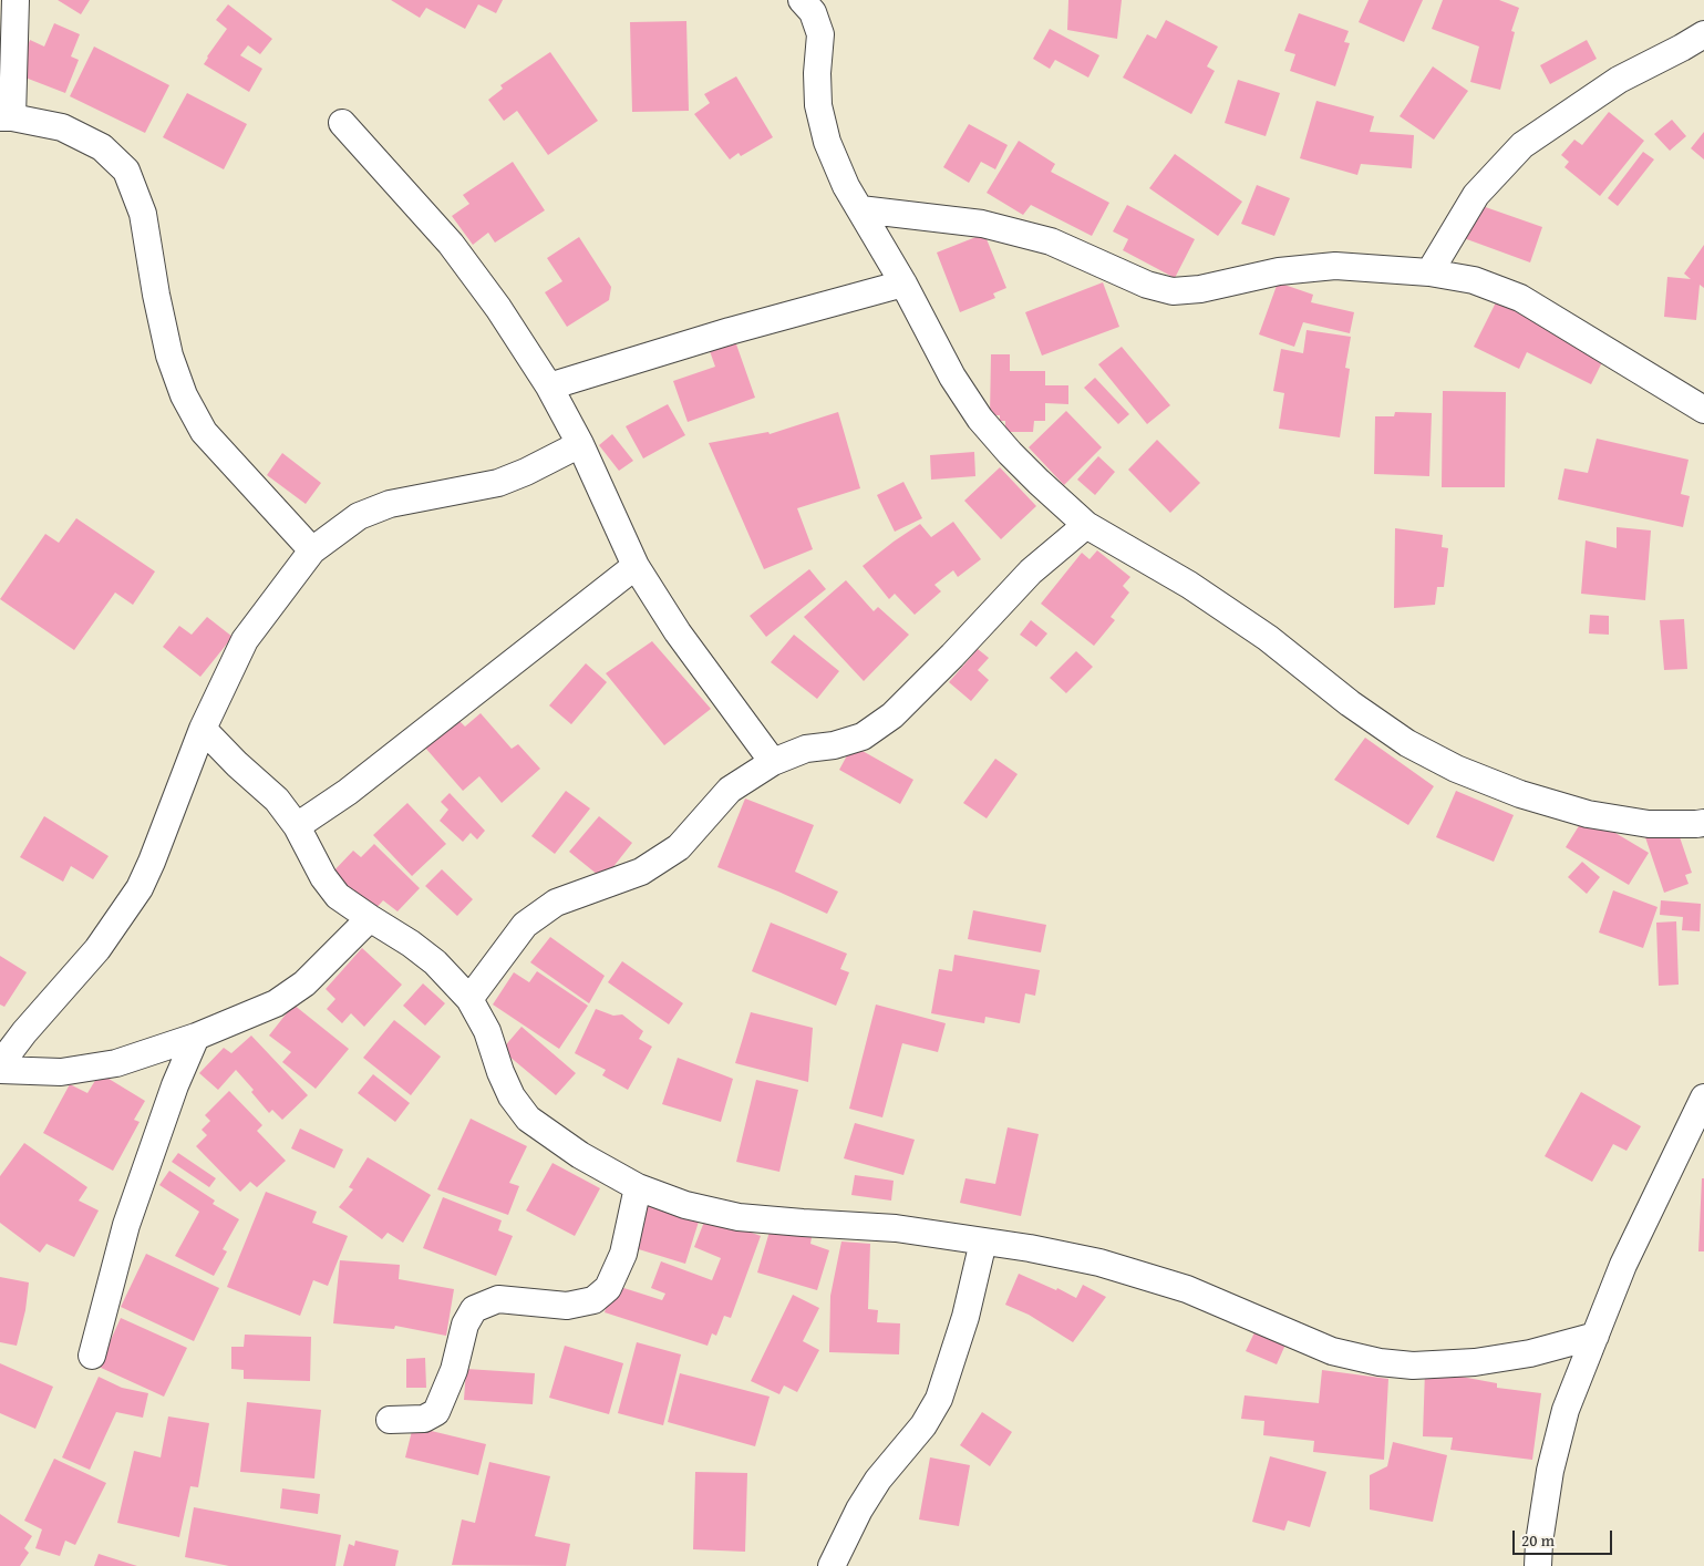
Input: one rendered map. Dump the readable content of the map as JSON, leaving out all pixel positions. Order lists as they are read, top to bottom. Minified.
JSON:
{"scale_bar":"20 m"}
